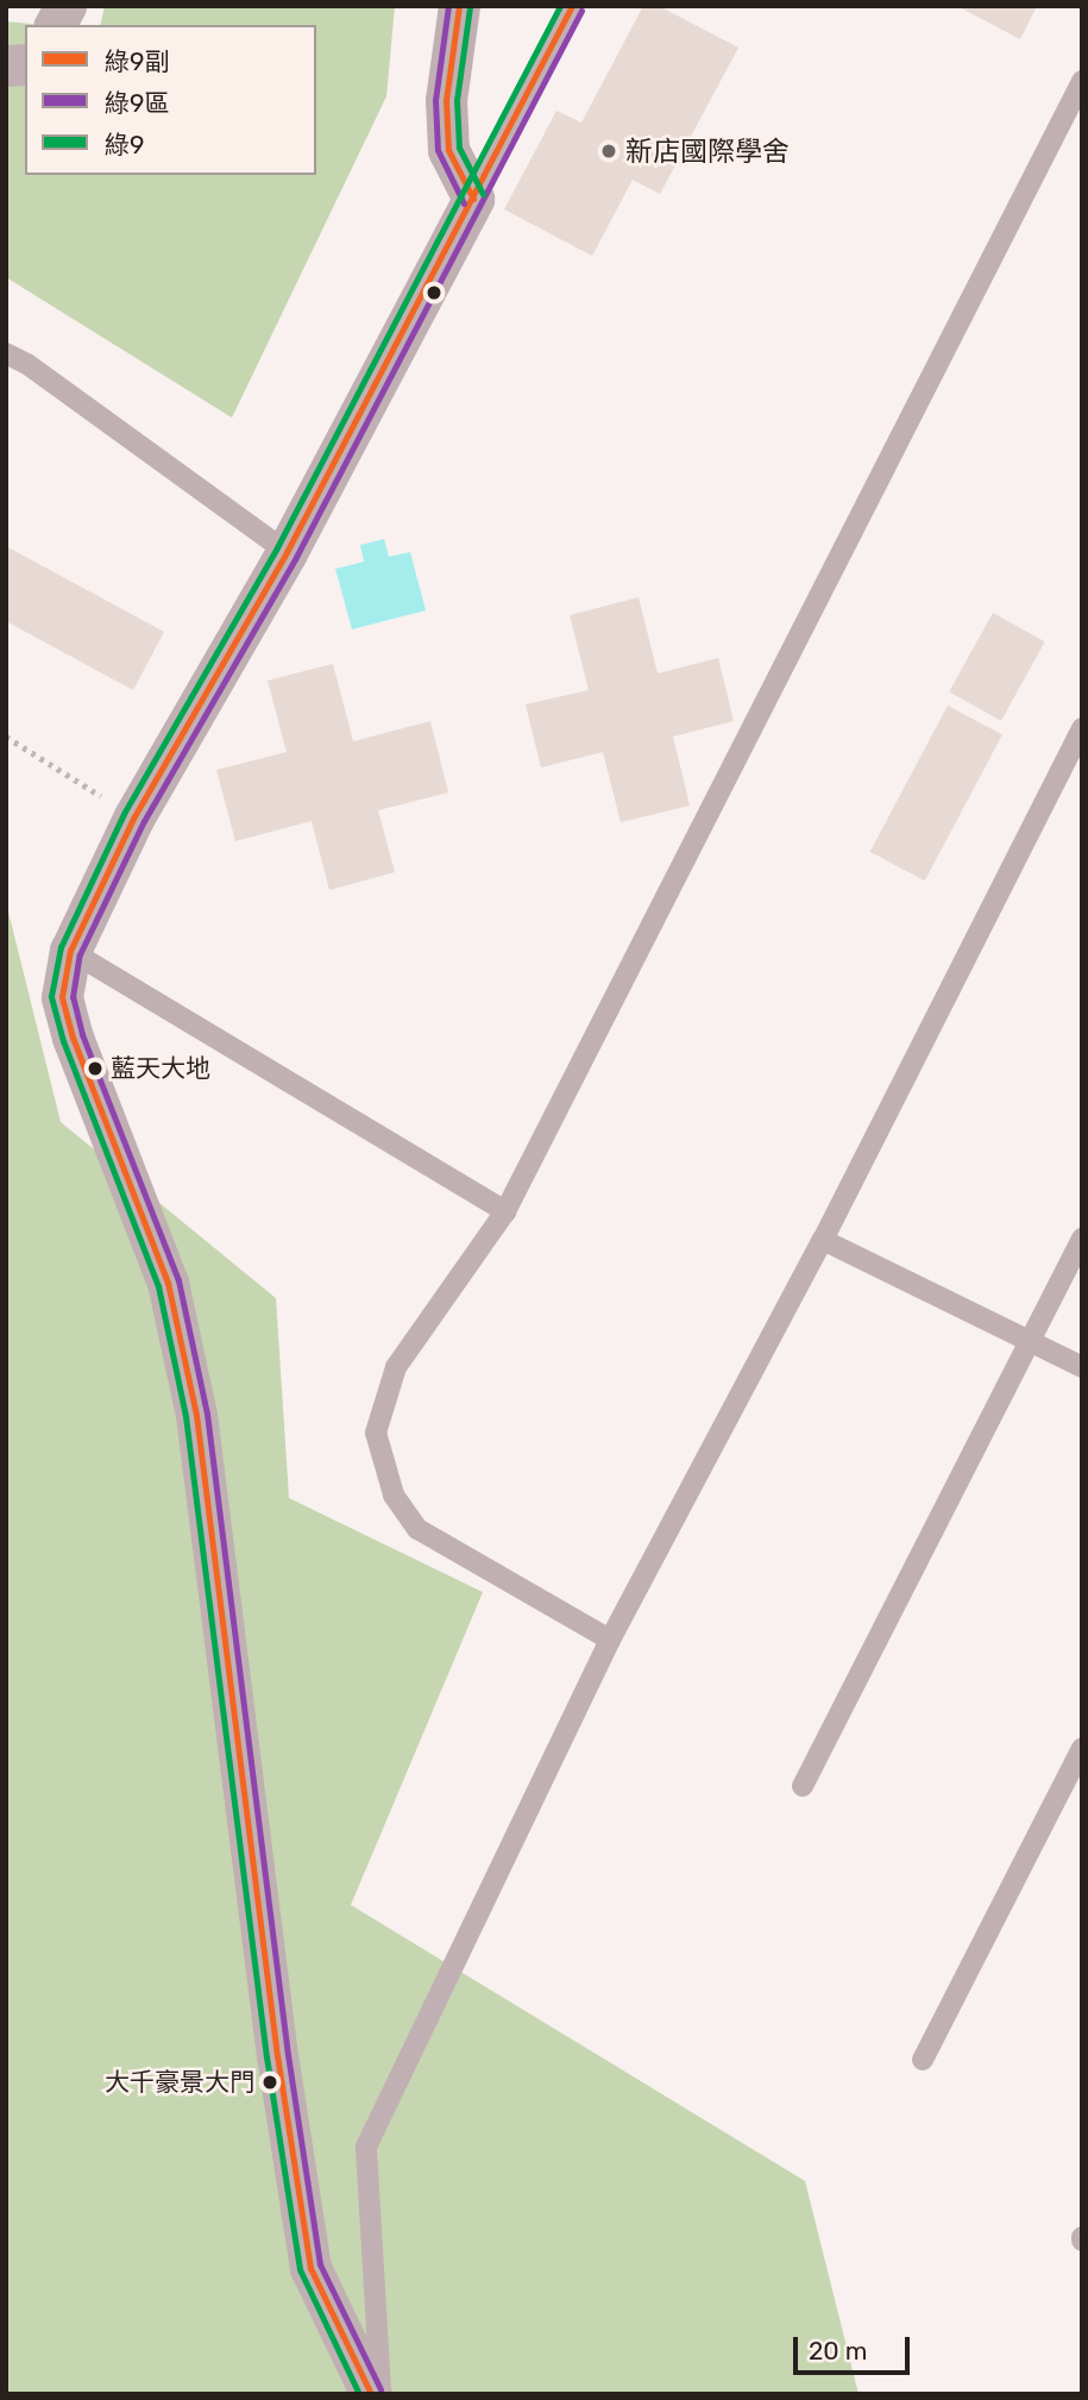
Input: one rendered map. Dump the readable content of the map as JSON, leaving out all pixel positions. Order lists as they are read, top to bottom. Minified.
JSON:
{"places":["新店國際學舍","藍天大地","大千豪景大門"],"lines":["transit line 綠9副","transit line 綠9區","transit line 綠9"],"legend":["綠9副","綠9區","綠9"],"scale_bar":"20 m"}
